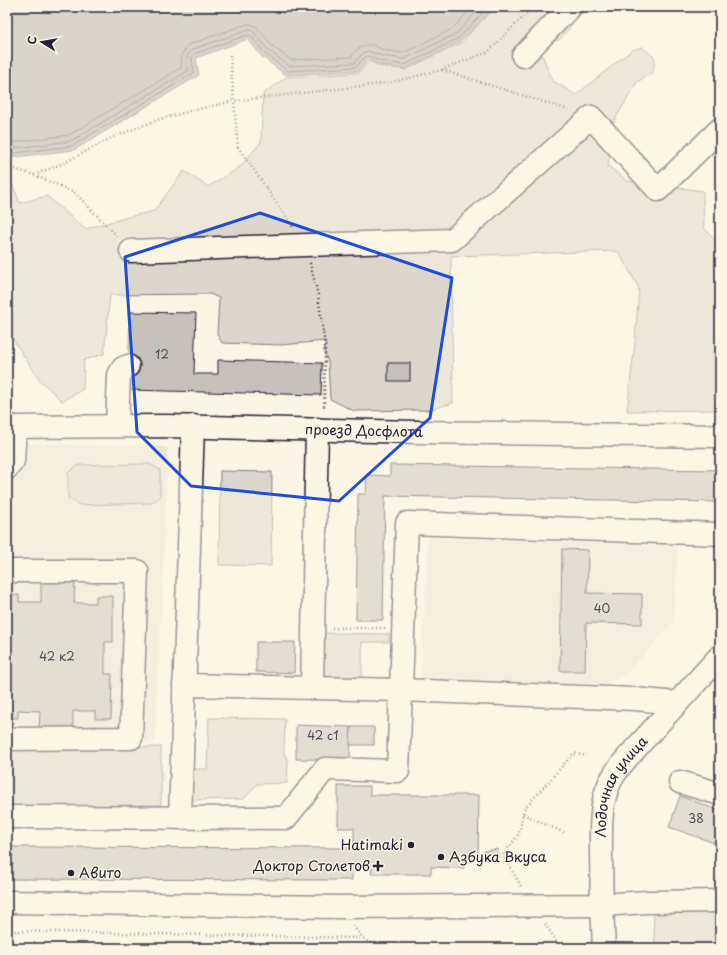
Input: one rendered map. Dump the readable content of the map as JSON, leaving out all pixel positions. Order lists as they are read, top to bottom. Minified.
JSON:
{"streets":{"street":["проезд Досфлота","Лодочная улица"]},"places":{"other":["Hatimaki","Азбука Вкуса","Авито"],"health":["Доктор Столетов"]},"house_numbers":["12","40","42 к2","42 с1","38"],"north":"left"}
